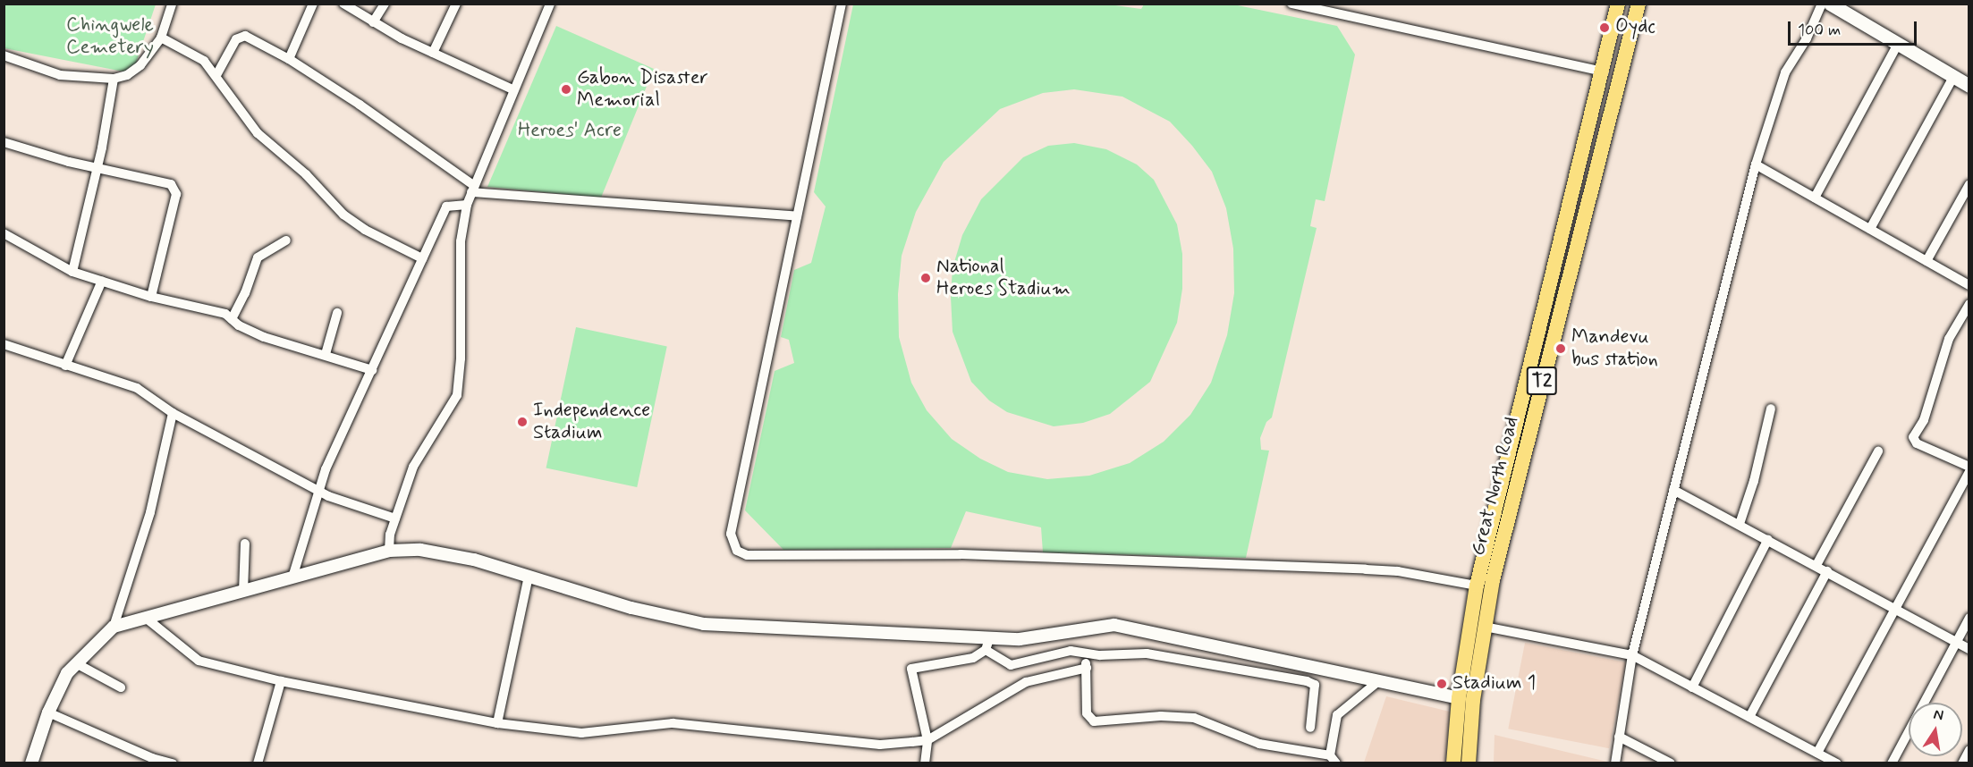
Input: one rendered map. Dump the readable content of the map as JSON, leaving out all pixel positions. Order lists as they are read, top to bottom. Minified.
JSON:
{"streets":{"main road":["T2","Great North Road"]},"parks":["Chingwele Cemetery","Heroes' Acre"],"places":["Oydc","Gabon Disaster Memorial","National Heroes Stadium","Mandevu bus station","Independence Stadium","Stadium 1"],"scale_bar":"100 m","north":"top"}
